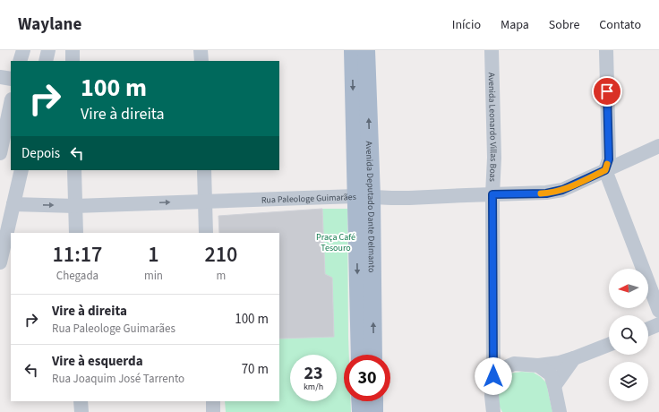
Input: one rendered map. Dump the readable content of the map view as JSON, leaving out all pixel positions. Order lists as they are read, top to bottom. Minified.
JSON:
{"streets":{"main road":["Avenida Deputado Dante Delmanto"],"street":["Avenida Leonardo Villas Boas","Rua Paleologe Guimarães"]},"crossings":[["Avenida Leonardo Villas Boas","Rua Paleologe Guimarães"],["Rua Paleologe Guimarães","Avenida Deputado Dante Delmanto"]],"parks":["Praça Café Tesouro"],"north":"left","page":{"header":"Waylane","nav":["Início","Mapa","Sobre","Contato"],"turn":["100 m","Vire à direita"],"then":"Depois","eta":["11:17","Chegada","1","min","210","m"],"list":[{"name":"Vire à direita","note":"Rua Paleologe Guimarães","value":"100 m"},{"name":"Vire à esquerda","note":"Rua Joaquim José Tarrento","value":"70 m"}],"speed":"23 km/h","limit":"30"}}
